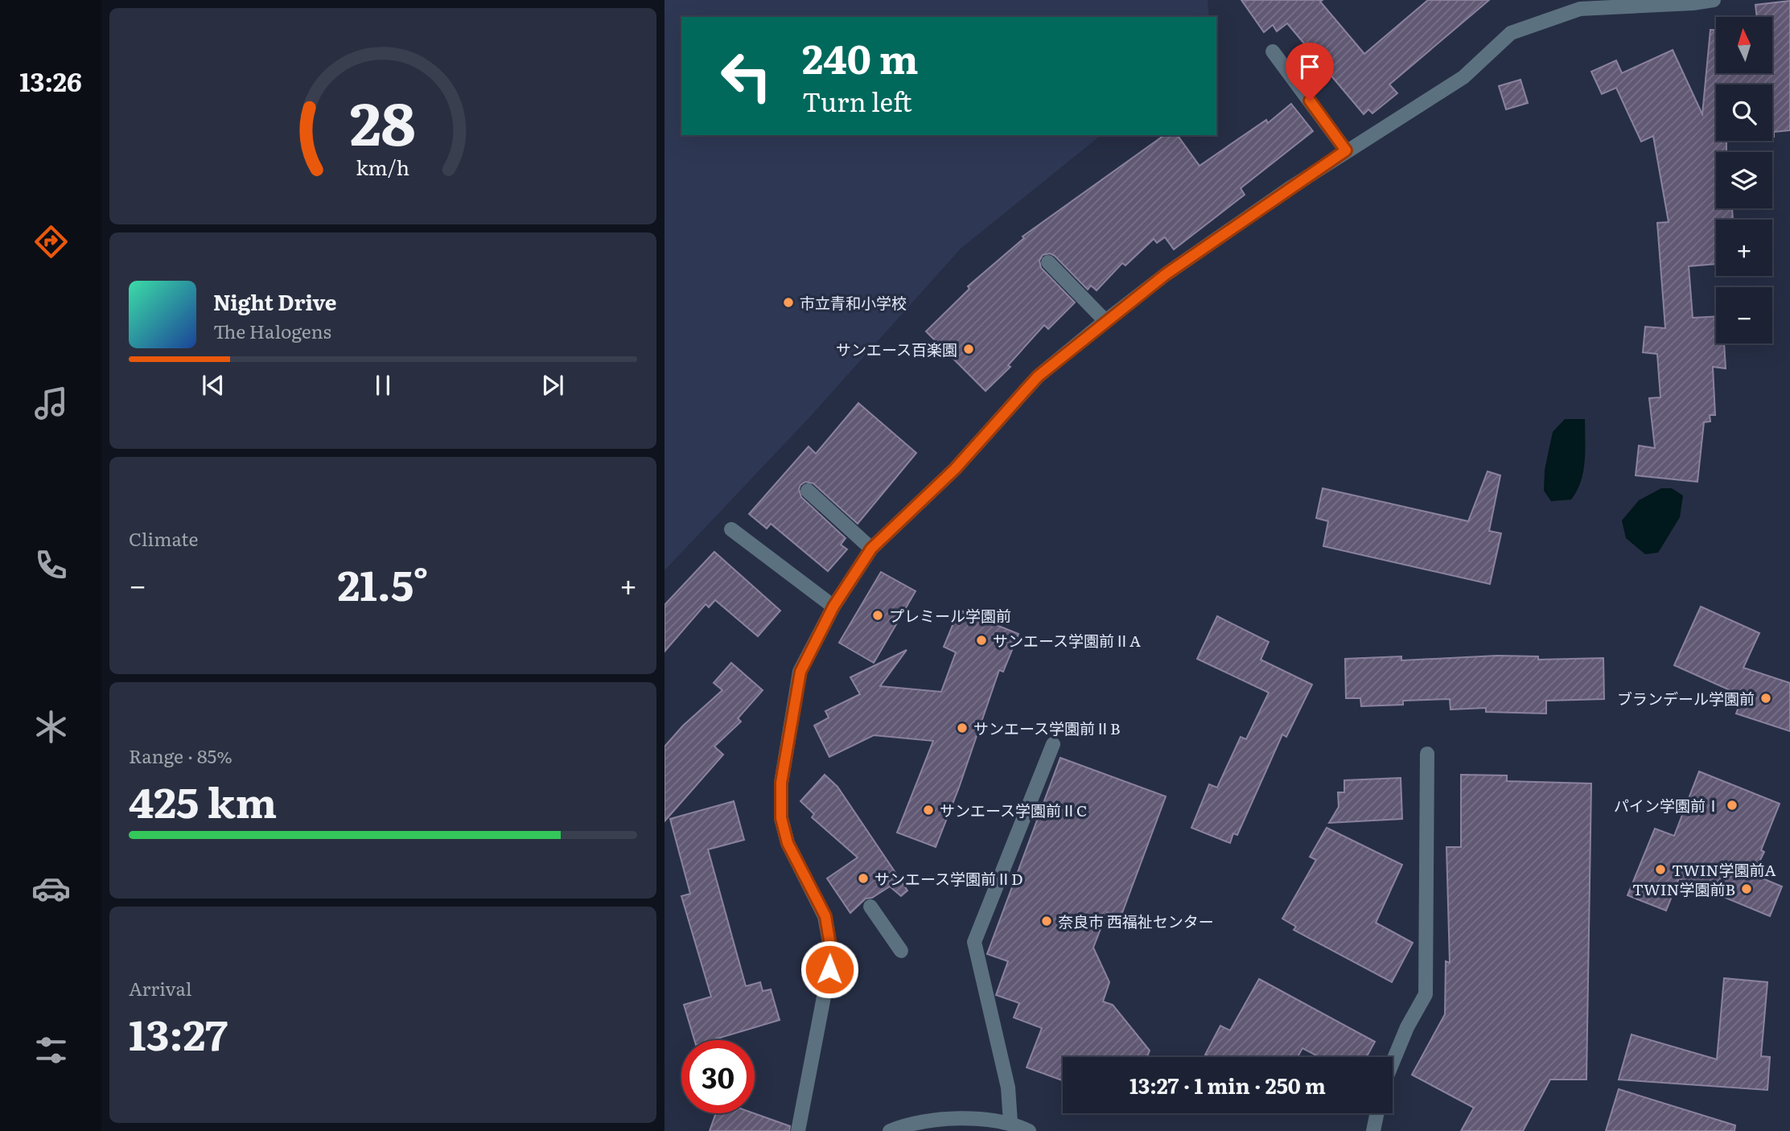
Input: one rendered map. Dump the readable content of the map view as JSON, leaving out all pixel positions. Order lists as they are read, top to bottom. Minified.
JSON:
{"places":["市立青和小学校","サンエース百楽園","プレミール学園前","サンエース学園前ⅡA","ブランデール学園前","サンエース学園前ⅡB","パイン学園前Ⅰ","サンエース学園前ⅡC","TWIN学園前A","サンエース学園前ⅡD","TWIN学園前B","奈良市 西福祉センター"],"north":"top","page":{"tabs":"13:26","map_buttons":["+","−"],"turn":["240 m","Turn left"],"song":["Night Drive","The Halogens"],"tile":["Climate",["Range · 85%","425 km"],["Arrival","13:27"]],"heat":["−","21.5°","+"],"limit":"30","trip":"13:27 · 1 min · 250 m","gauge":["28","km/h"]}}
